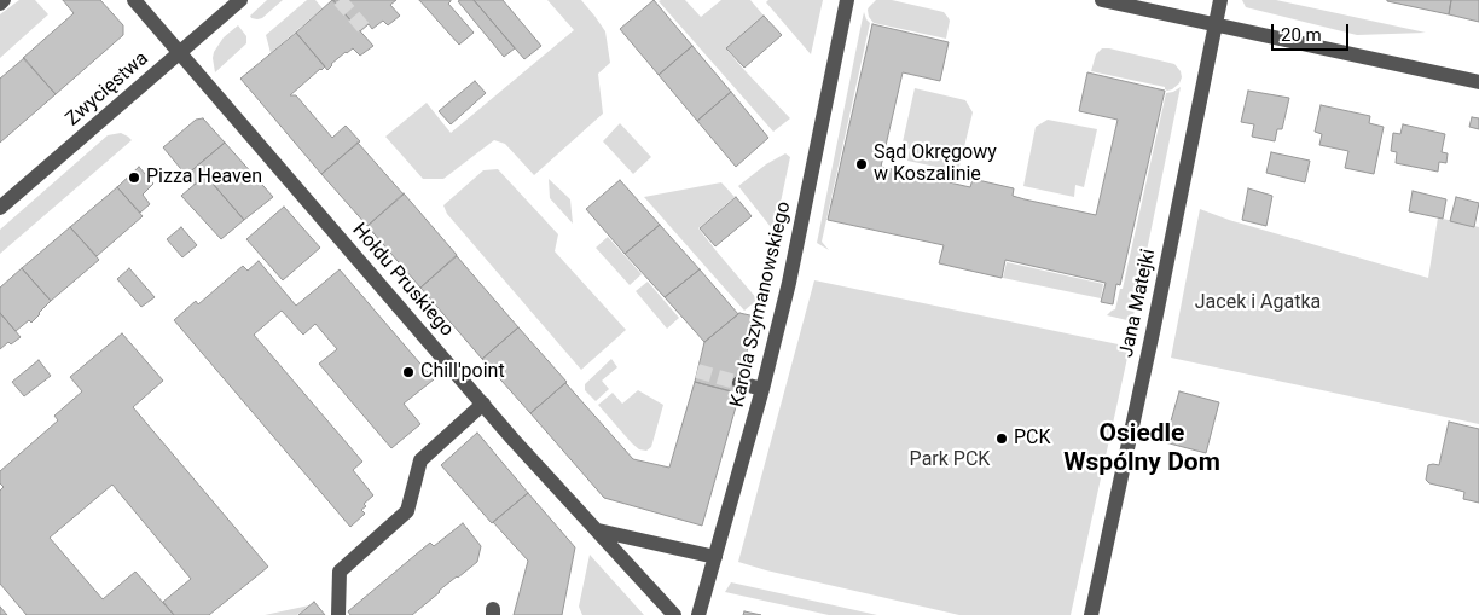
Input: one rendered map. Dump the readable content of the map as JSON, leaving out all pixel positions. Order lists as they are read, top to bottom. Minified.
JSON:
{"streets":{"street":["Zwycięstwa","Hołdu Pruskiego","Jana Matejki","Karola Szymanowskiego"]},"crossings":[["Zwycięstwa","Hołdu Pruskiego"]],"districts":["Osiedle Wspólny Dom"],"parks":["Jacek i Agatka","Park PCK"],"places":["Sąd Okręgowy w Koszalinie","Pizza Heaven","Chill'point","PCK"],"scale_bar":"20 m"}
